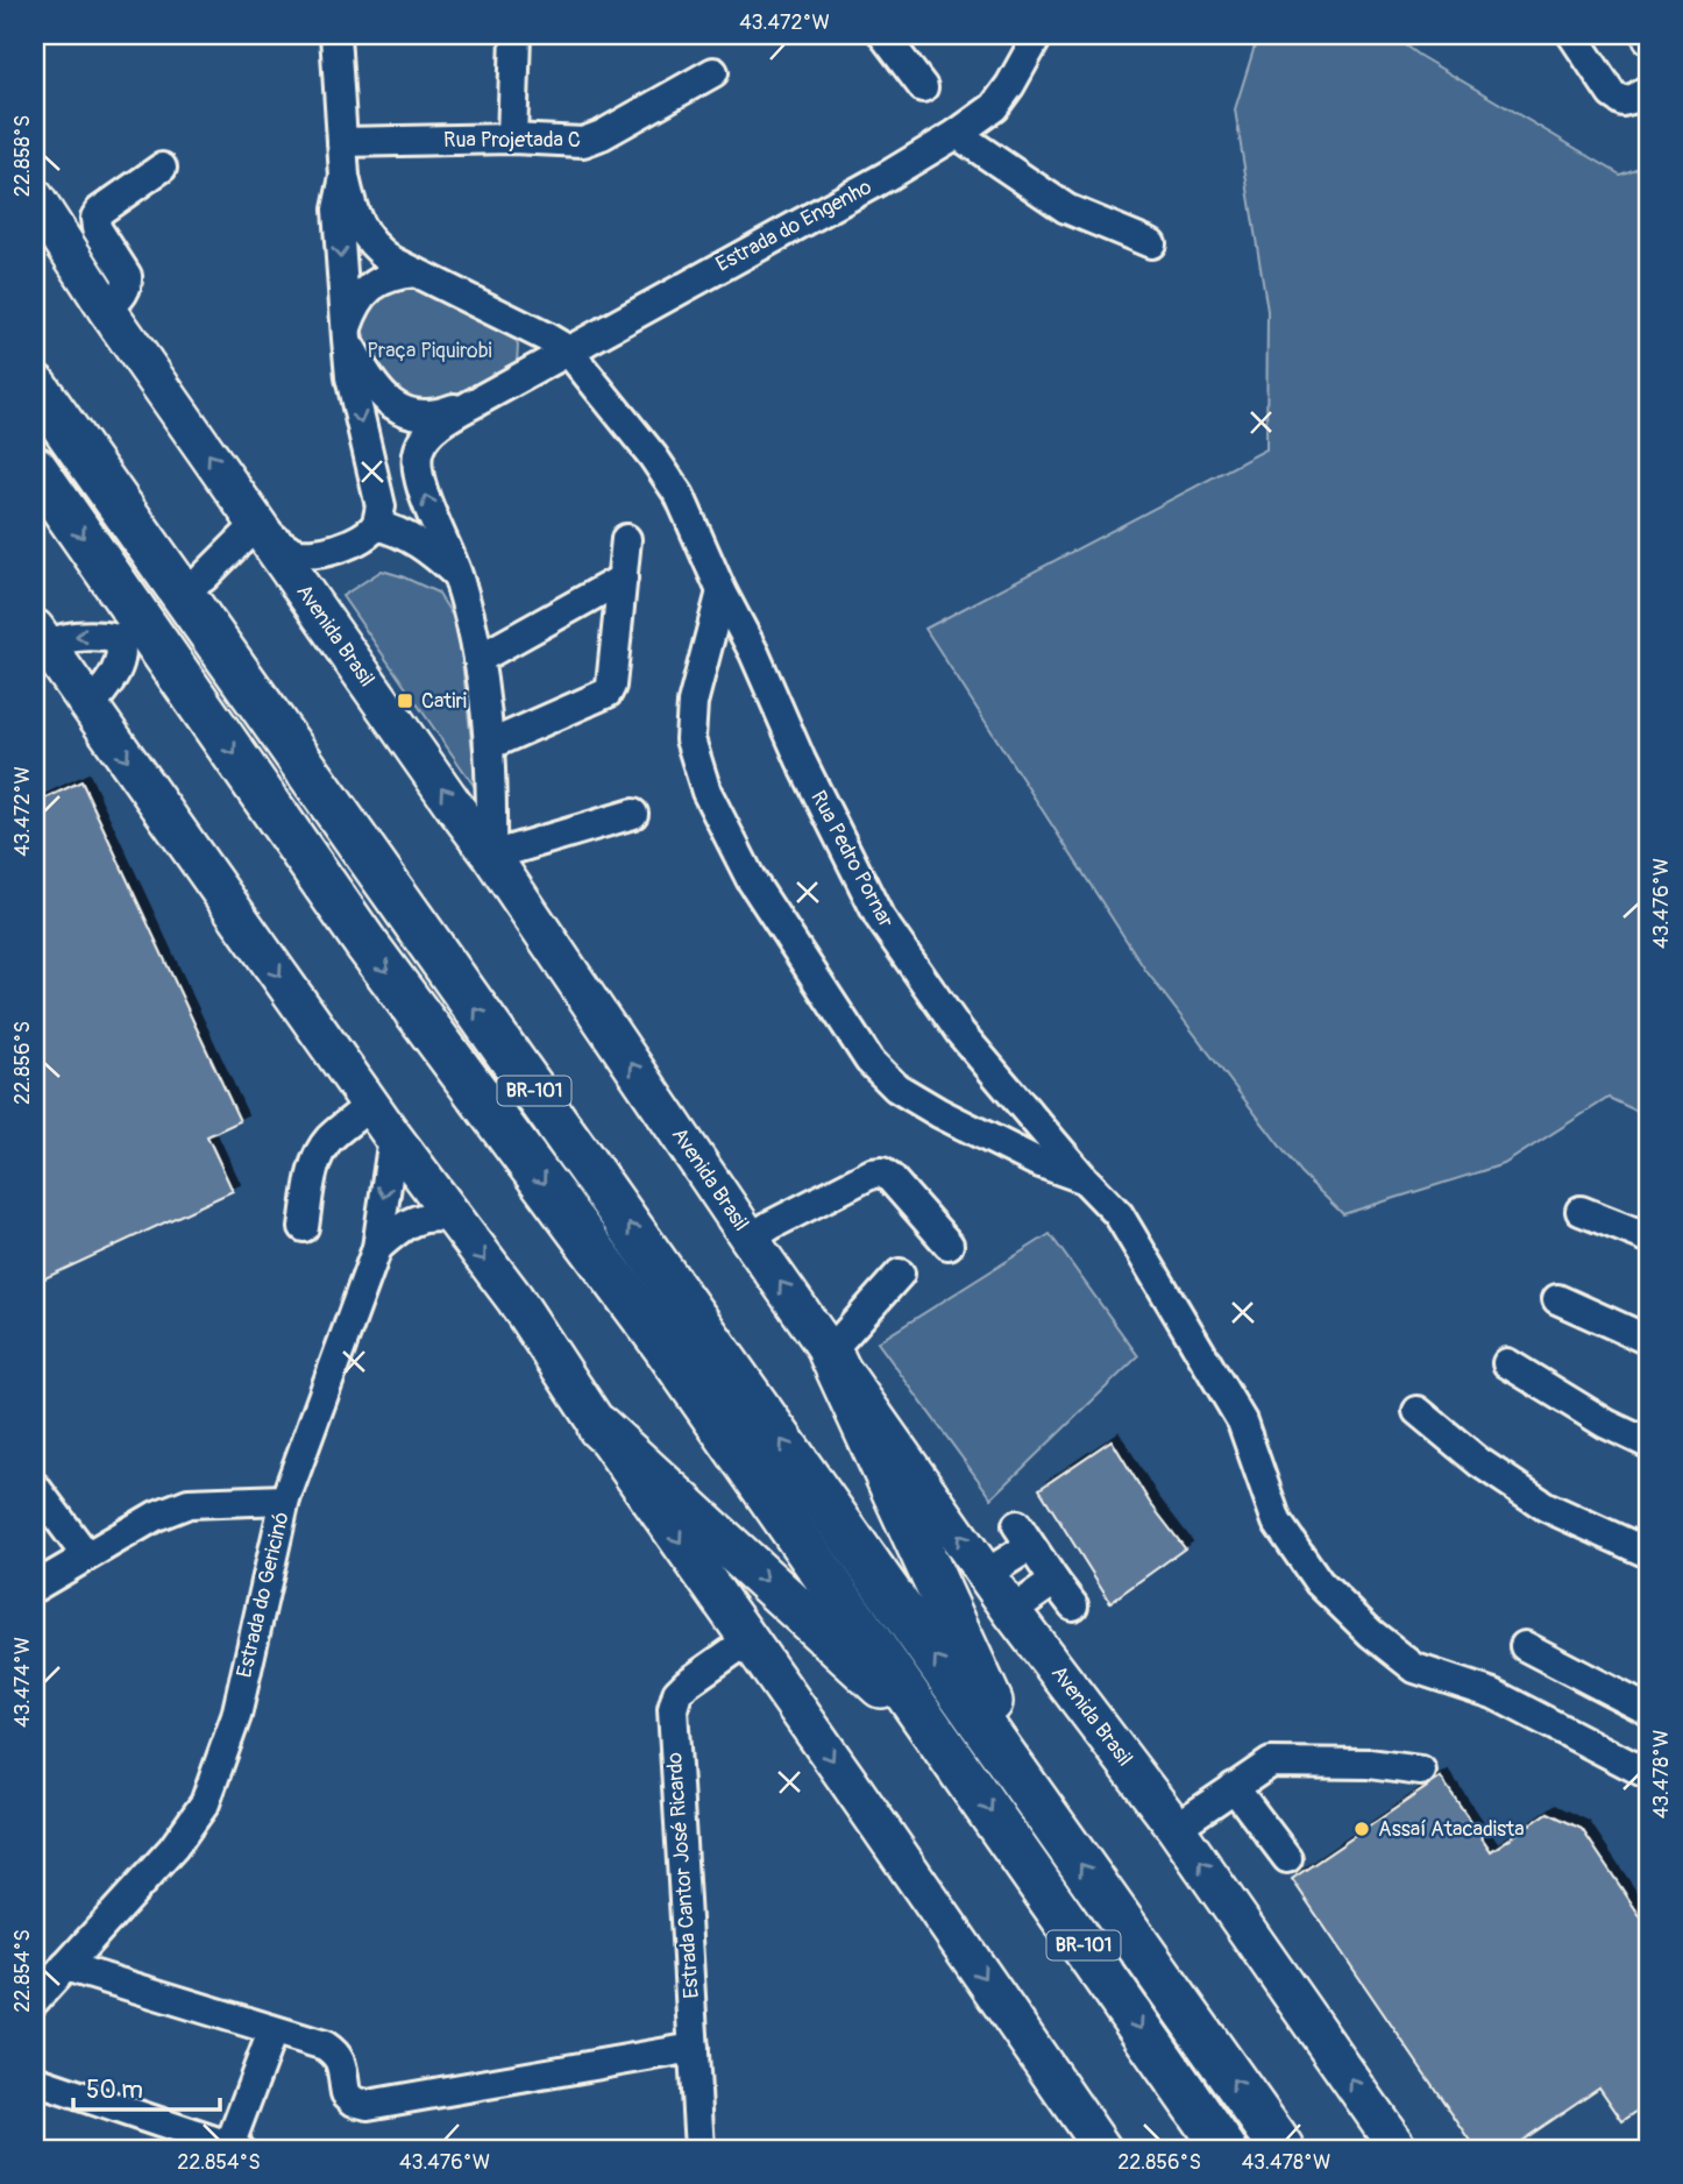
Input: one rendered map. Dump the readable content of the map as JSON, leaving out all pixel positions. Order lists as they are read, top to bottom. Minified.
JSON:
{"streets":{"highway":["BR-101"],"main road":["Avenida Brasil"],"street":["Rua Projetada C","Estrada do Engenho","Rua Pedro Pornar","Estrada do Gericinó","Estrada Cantor José Ricardo"]},"crossings":[["Estrada do Engenho","Rua Pedro Pornar"]],"parks":["Praça Piquirobi"],"places":{"transit":["Catiri"],"other":["Assaí Atacadista"]},"scale_bar":"50 m","coordinates":["43.472°W","22.858°S","43.476°W","22.856°S","43.474°W","43.478°W","22.854°S"]}
